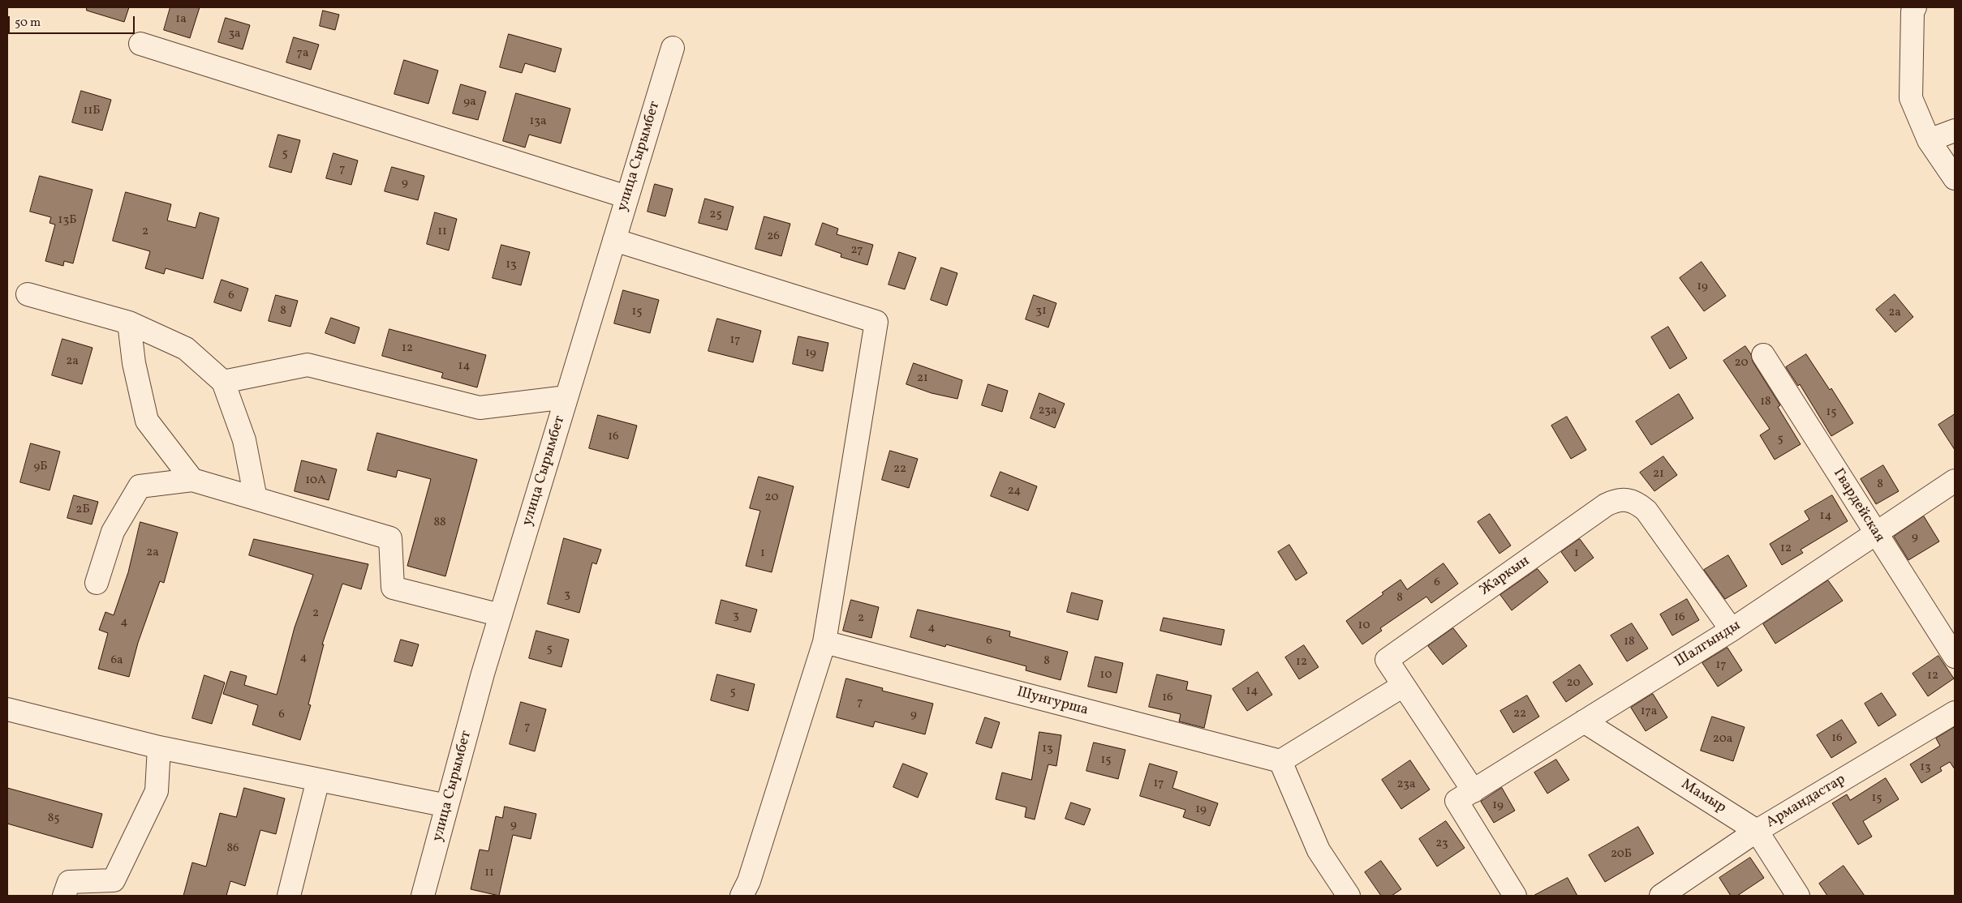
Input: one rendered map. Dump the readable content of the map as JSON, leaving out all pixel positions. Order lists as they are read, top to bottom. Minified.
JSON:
{"streets":{"street":["улица Сырымбет","Гвардейская","Жаркын","Шалгынды","Шунгурша","Мамыр","Армандастар"]},"crossings":[["Гвардейская","Шалгынды"],["Жаркын","Шалгынды"],["Шалгынды","Мамыр"],["Мамыр","Армандастар"]],"house_numbers":["1а","3а","7а","9а","11Б","13а","5","7","9","25","13Б","2","11","26","27","13","19","6","8","31","15","2а","17","12","19","2а","20","14","21","18","23а","15","16","5","9Б","22","21","10А","8","24","20","2Б","14","88","9","12","2а","1","1","6","3","8","2","3","16","2","4","10","4","6","18","5","4","6а","8","12","17","10","12","20","14","5","16","7","17а","22","6","9","7","16","20а","13","15","13","17","23а","15","19","19","85","9","23","86","20Б","11"],"scale_bar":"50 m"}
